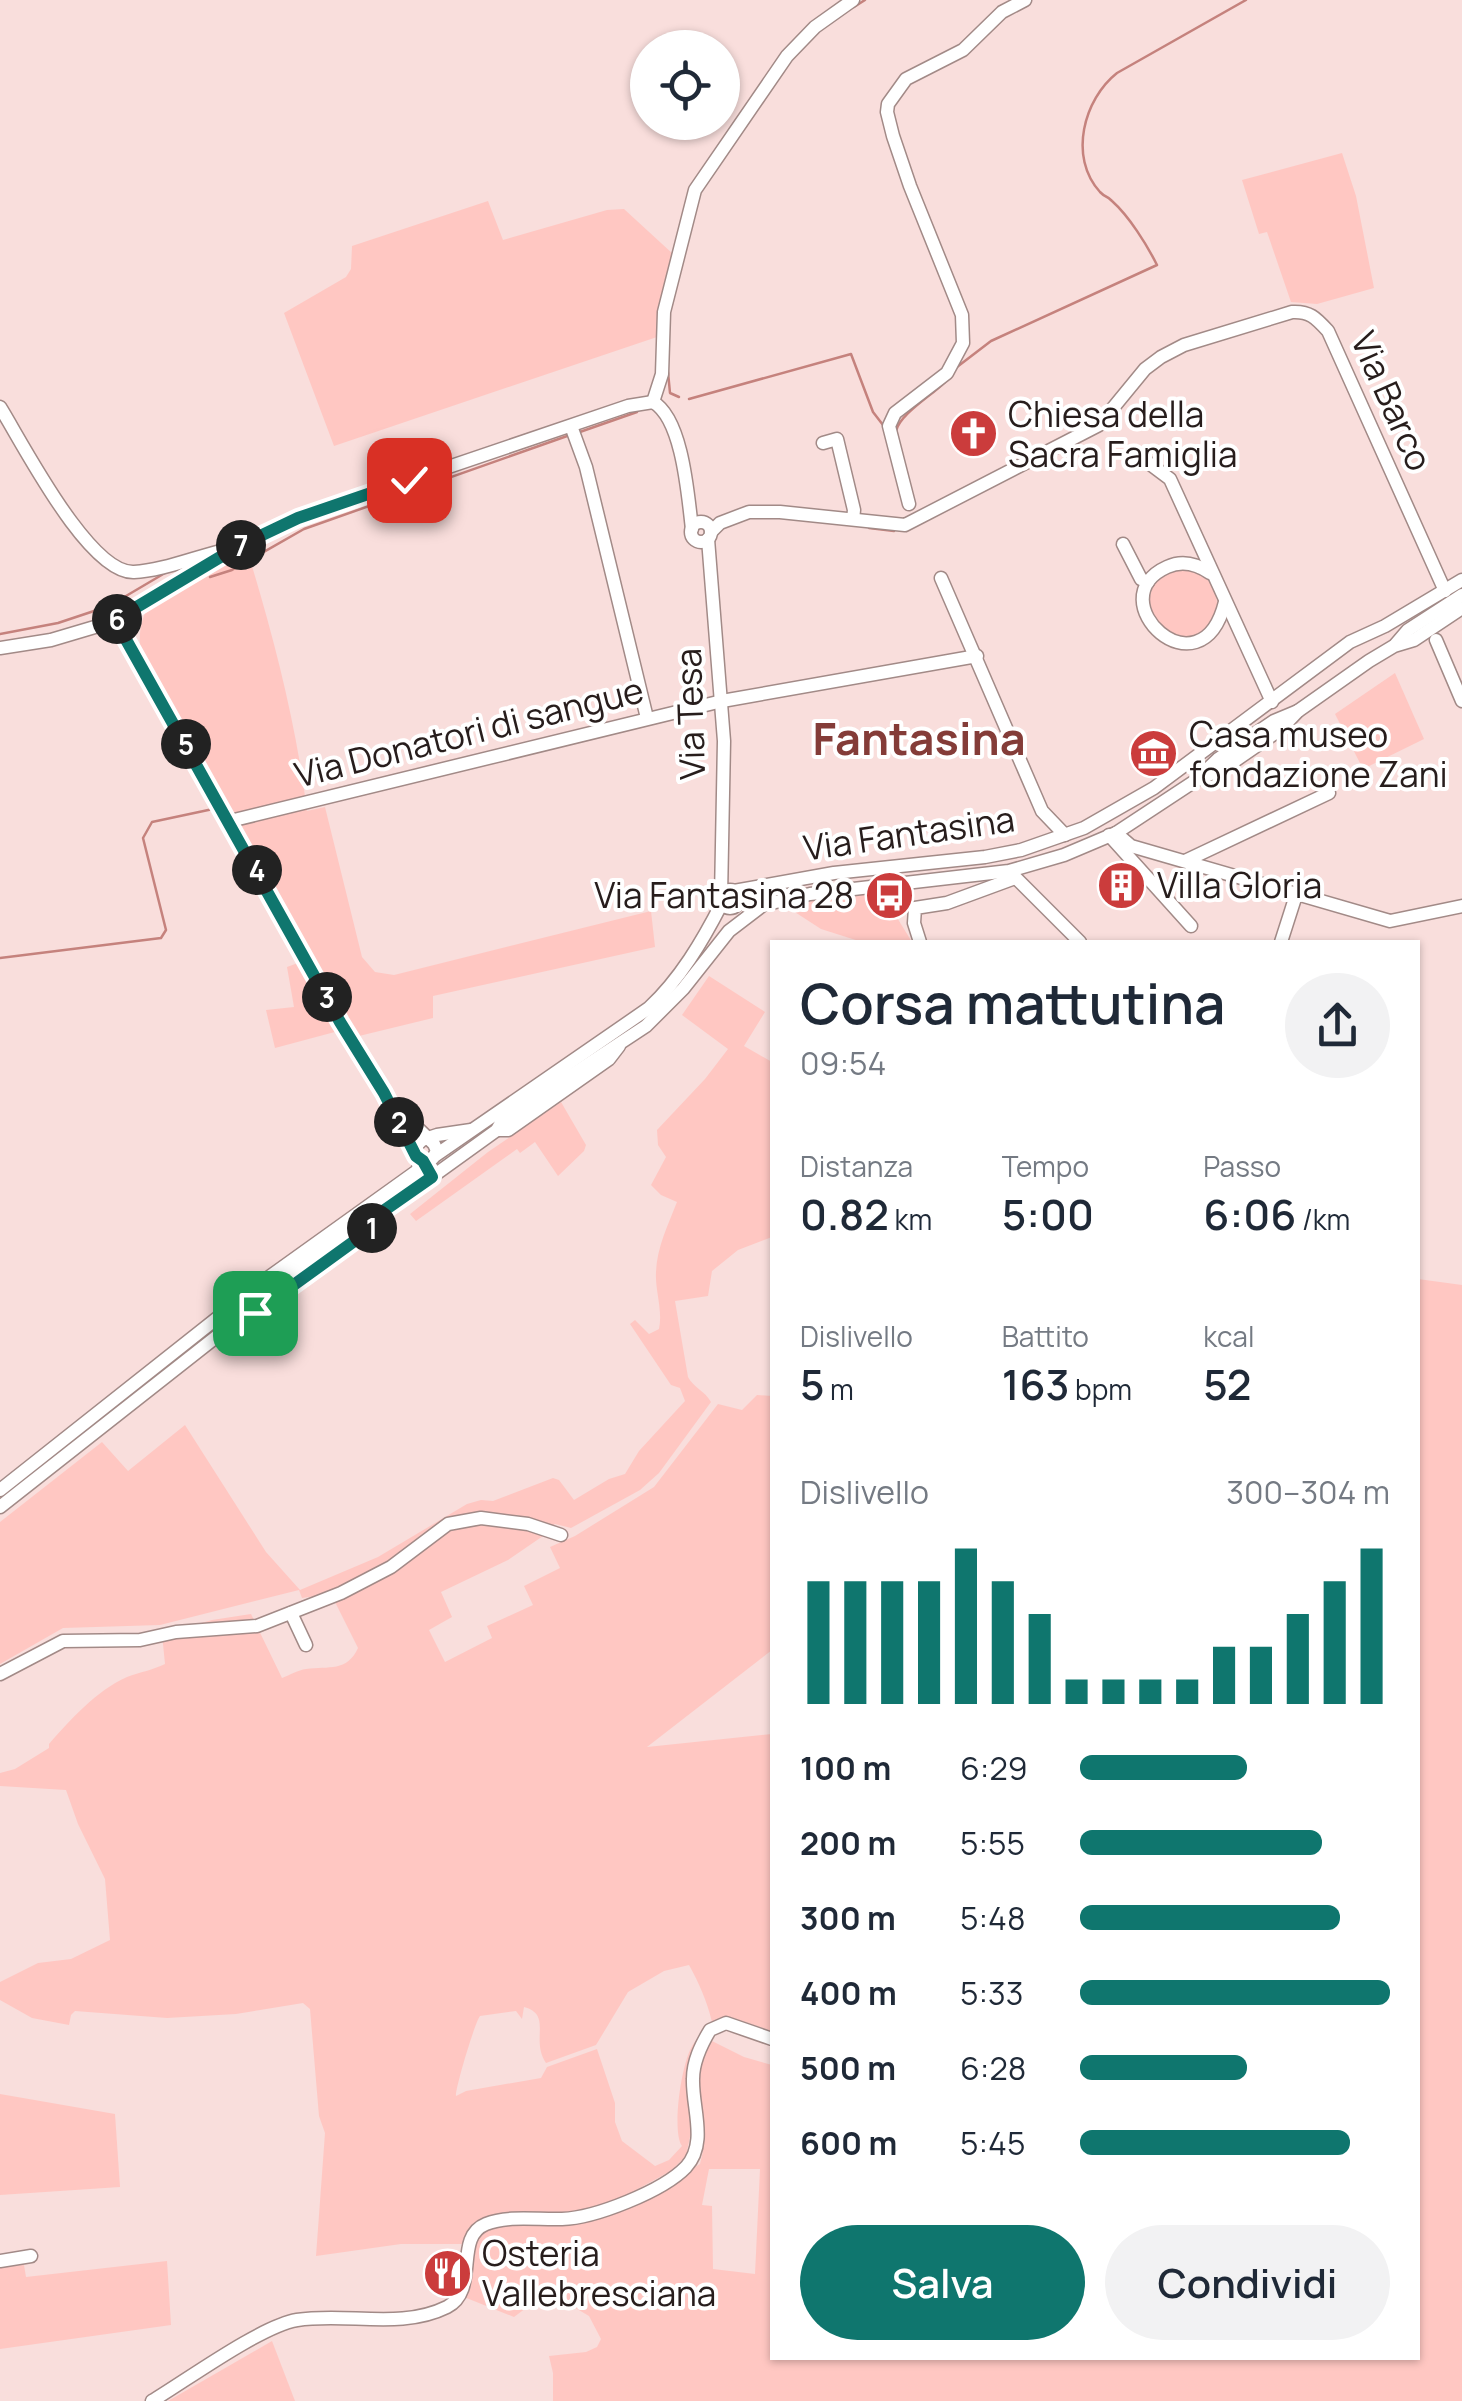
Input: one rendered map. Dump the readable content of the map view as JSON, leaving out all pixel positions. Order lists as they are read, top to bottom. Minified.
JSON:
{"streets":{"street":["Via Barco","Via Tesa","Via Donatori di sangue","Via Fantasina"]},"crossings":[["Via Tesa","Via Donatori di sangue"],["Via Tesa","Via Fantasina"]],"districts":["Fantasina"],"places":{"church":["Chiesa della Sacra Famiglia"],"museum":["Casa museo fondazione Zani"],"building":["Villa Gloria"],"bus stop":["Via Fantasina 28"],"restaurant":["Osteria Vallebresciana"]},"page":{"pins":["7","6","5","4","3","2","1"],"heading":["Corsa mattutina","09:54"],"stats":[["Distanza","0.82 km"],["Tempo","5:00"],["Passo","6:06 /km"],["Dislivello","5 m"],["Battito","163 bpm"],["kcal","52"]],"chart":["Dislivello","300–304 m"],"list":[{"name":"100 m","note":"6:29"},{"name":"200 m","note":"5:55"},{"name":"300 m","note":"5:48"},{"name":"400 m","note":"5:33"},{"name":"500 m","note":"6:28"},{"name":"600 m","note":"5:45"}],"buttons":["Salva","Condividi"]}}
